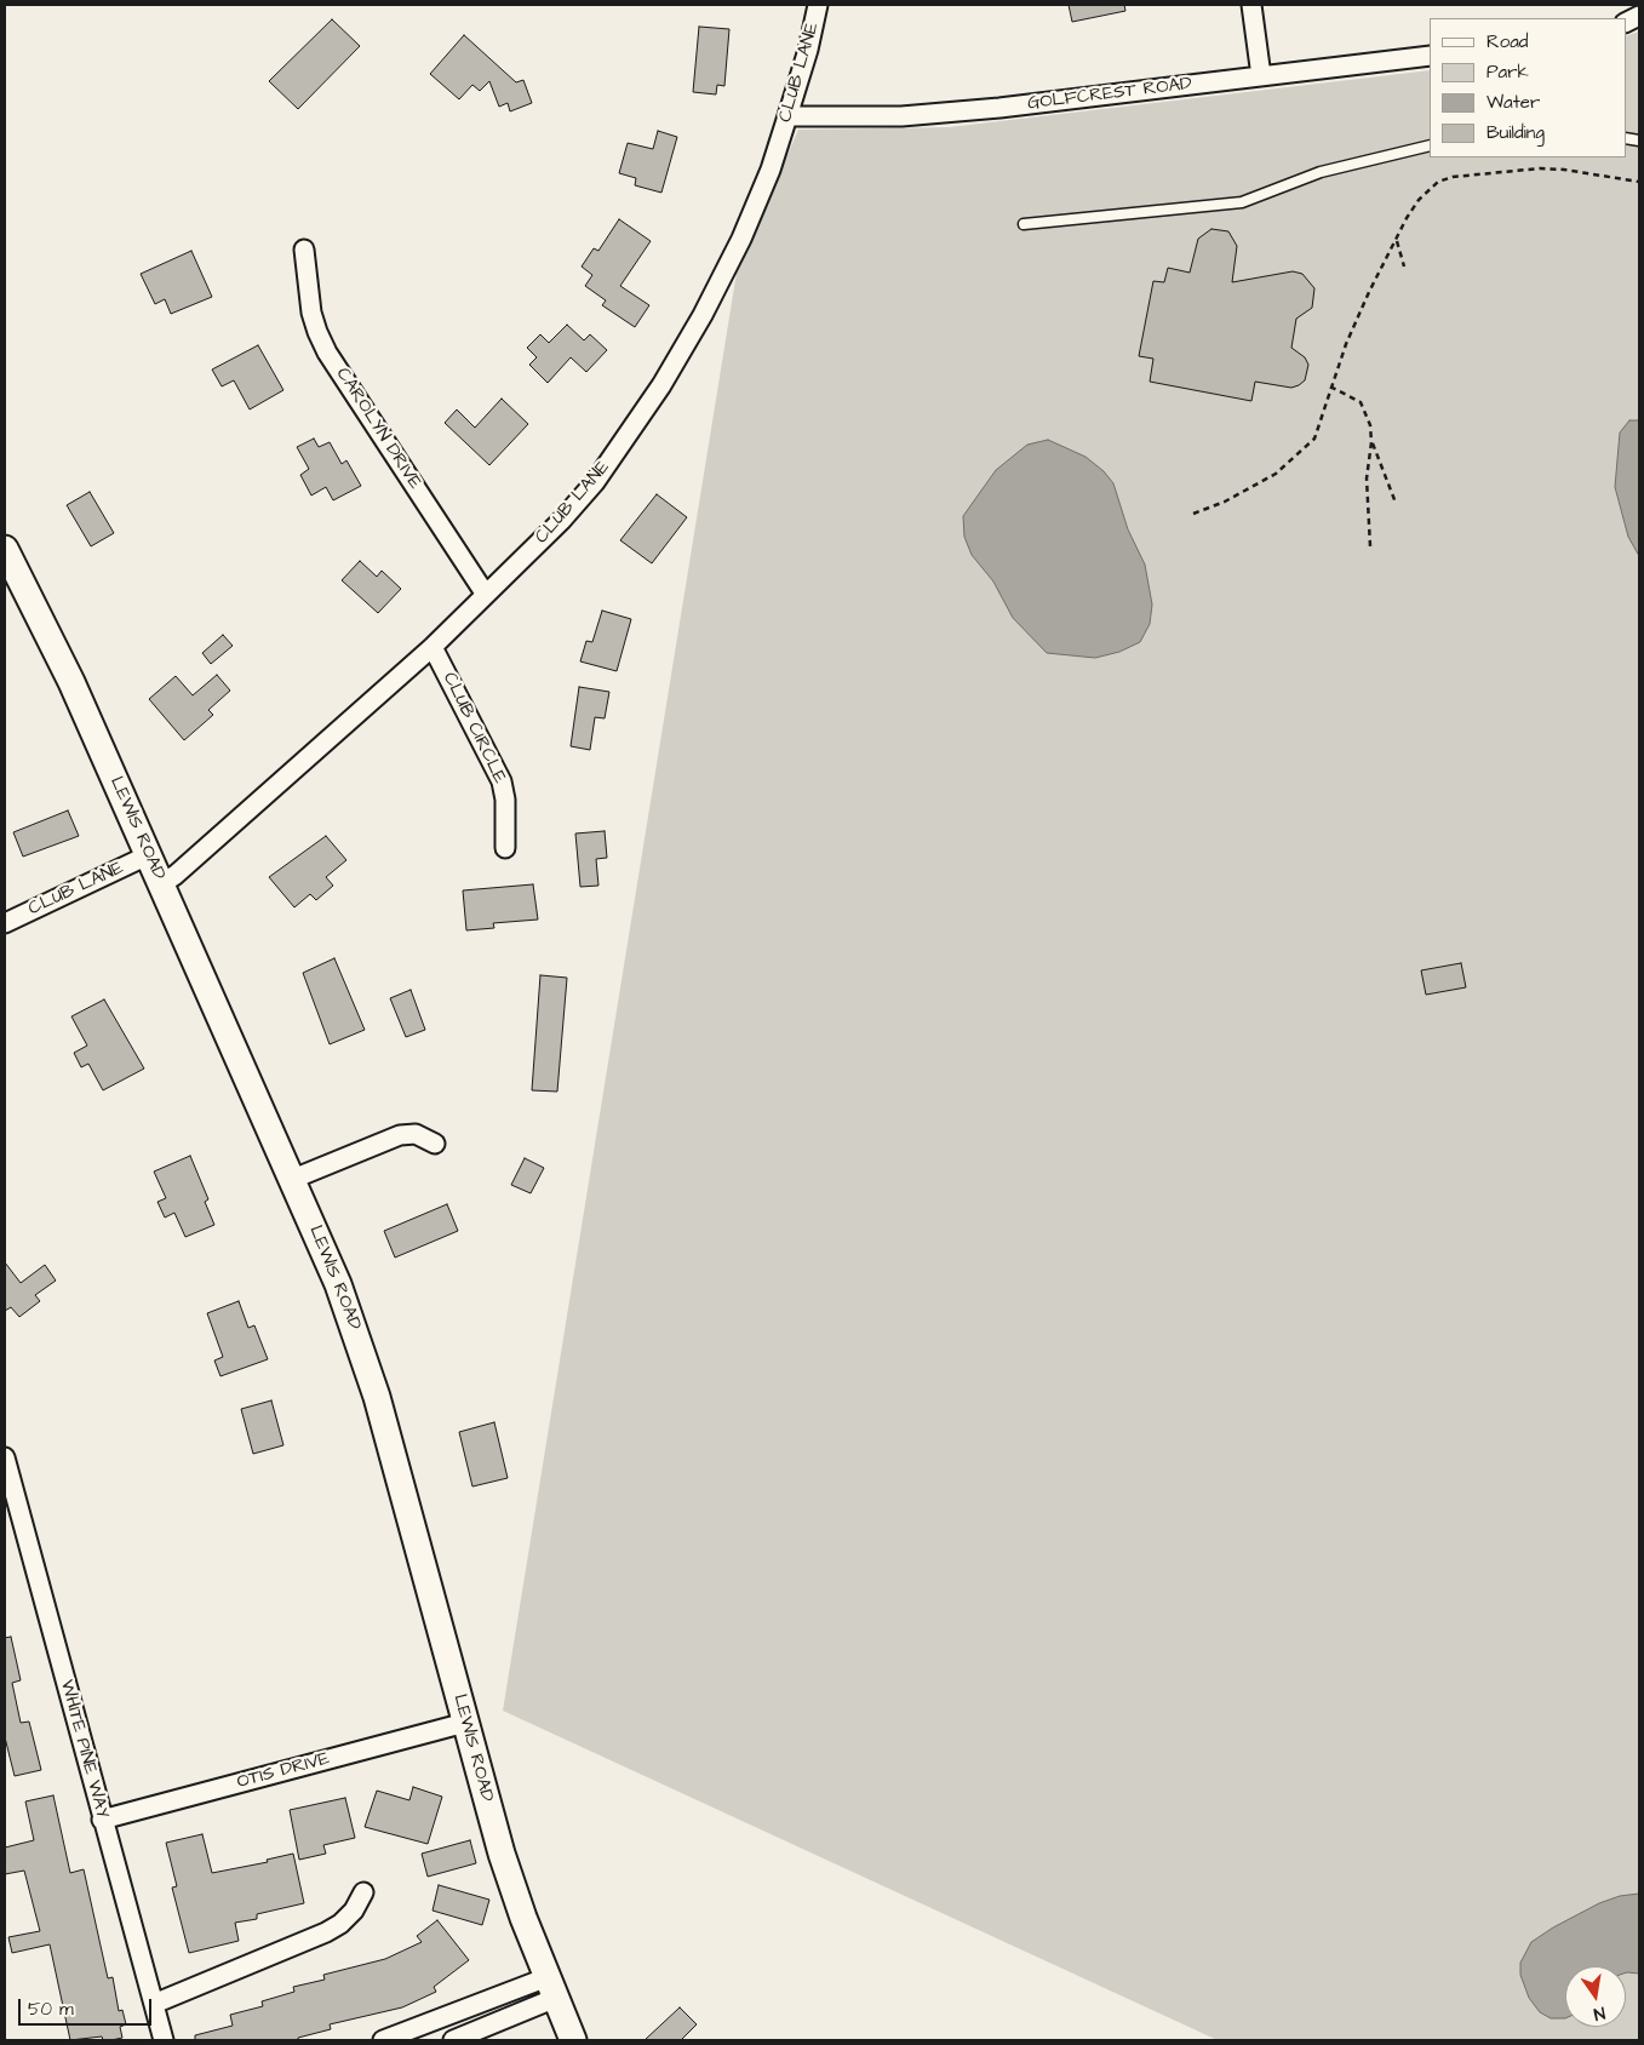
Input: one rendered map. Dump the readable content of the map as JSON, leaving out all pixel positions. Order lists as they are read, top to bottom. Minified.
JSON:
{"streets":{"street":["CLUB LANE","GOLFCREST ROAD","CAROLYN DRIVE","CLUB CIRCLE","LEWIS ROAD","WHITE PINE WAY","OTIS DRIVE"]},"crossings":[["CLUB LANE","GOLFCREST ROAD"],["CLUB LANE","CAROLYN DRIVE"],["CLUB LANE","CLUB CIRCLE"],["CLUB LANE","LEWIS ROAD"],["LEWIS ROAD","OTIS DRIVE"],["WHITE PINE WAY","OTIS DRIVE"]],"legend":["Road","Park","Water","Building"],"scale_bar":"50 m","north":"bottom"}
